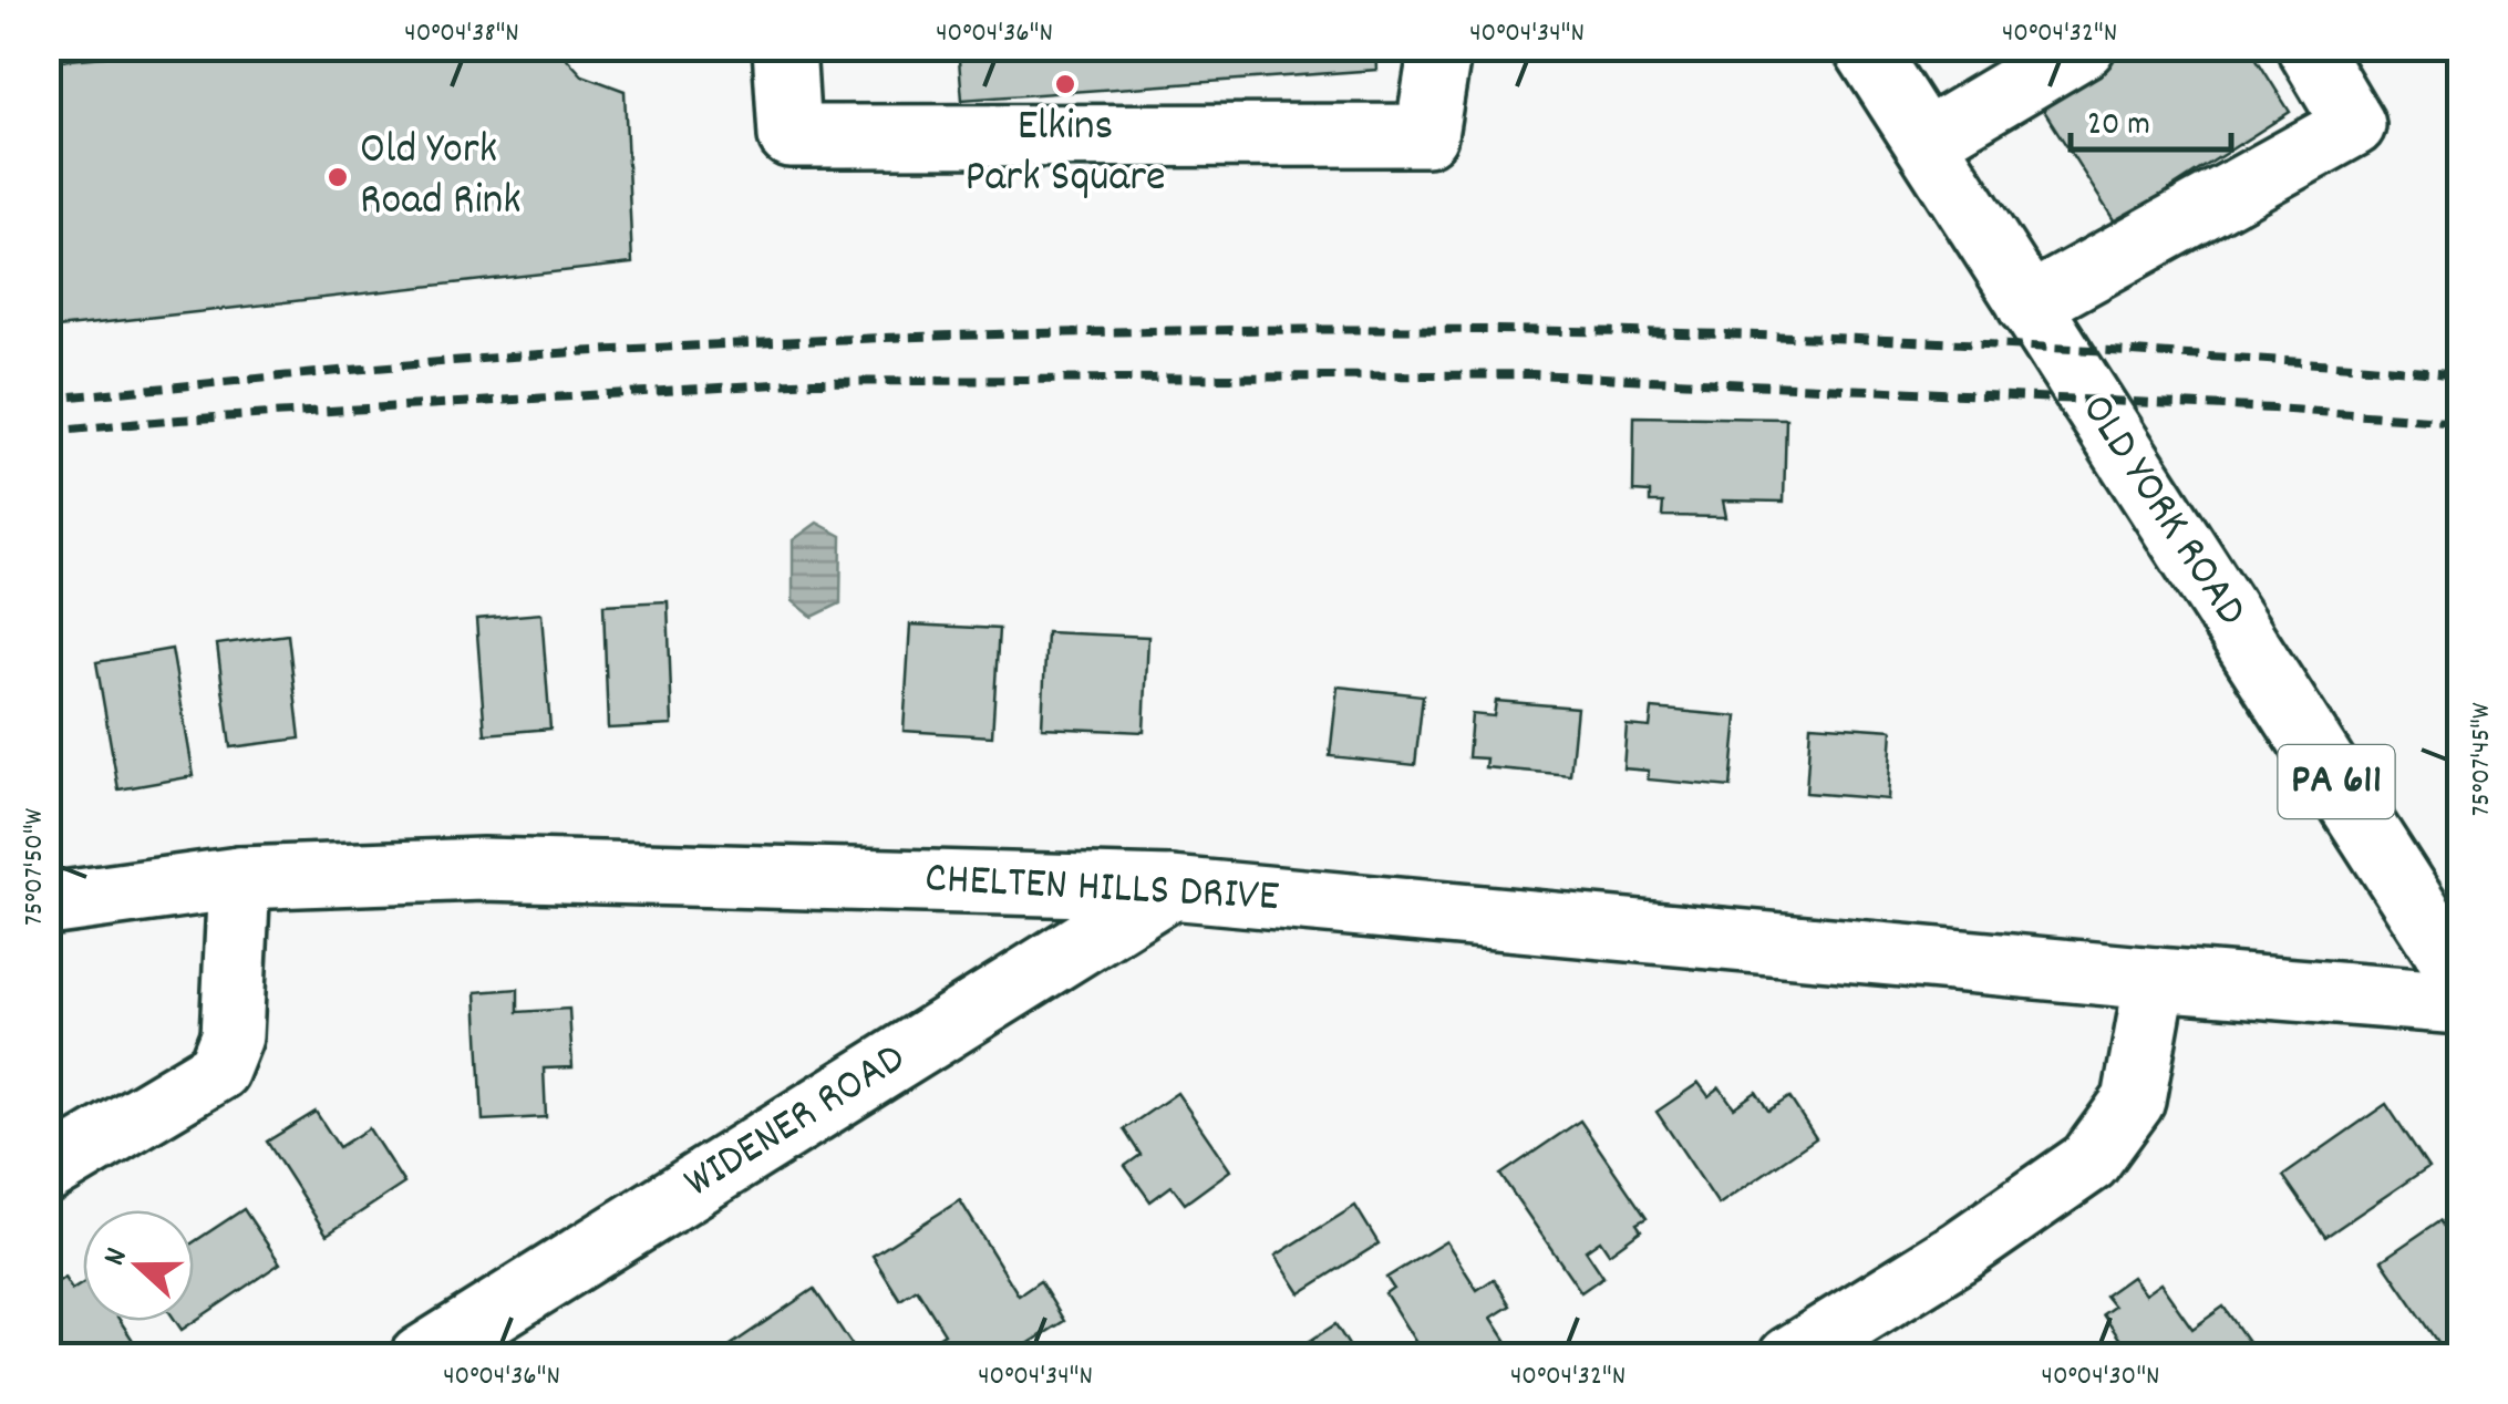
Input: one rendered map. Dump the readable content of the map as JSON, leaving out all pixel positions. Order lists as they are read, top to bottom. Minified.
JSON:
{"streets":{"main road":["OLD YORK ROAD","PA 611","CHELTEN HILLS DRIVE","WIDENER ROAD"]},"crossings":[["CHELTEN HILLS DRIVE","WIDENER ROAD"]],"places":["Elkins Park Square","Old York Road Rink"],"scale_bar":"20 m","north":"left","coordinates":["40°04'38\"N","40°04'36\"N","40°04'34\"N","40°04'32\"N","75°07'45\"W","75°07'50\"W","40°04'30\"N"]}
